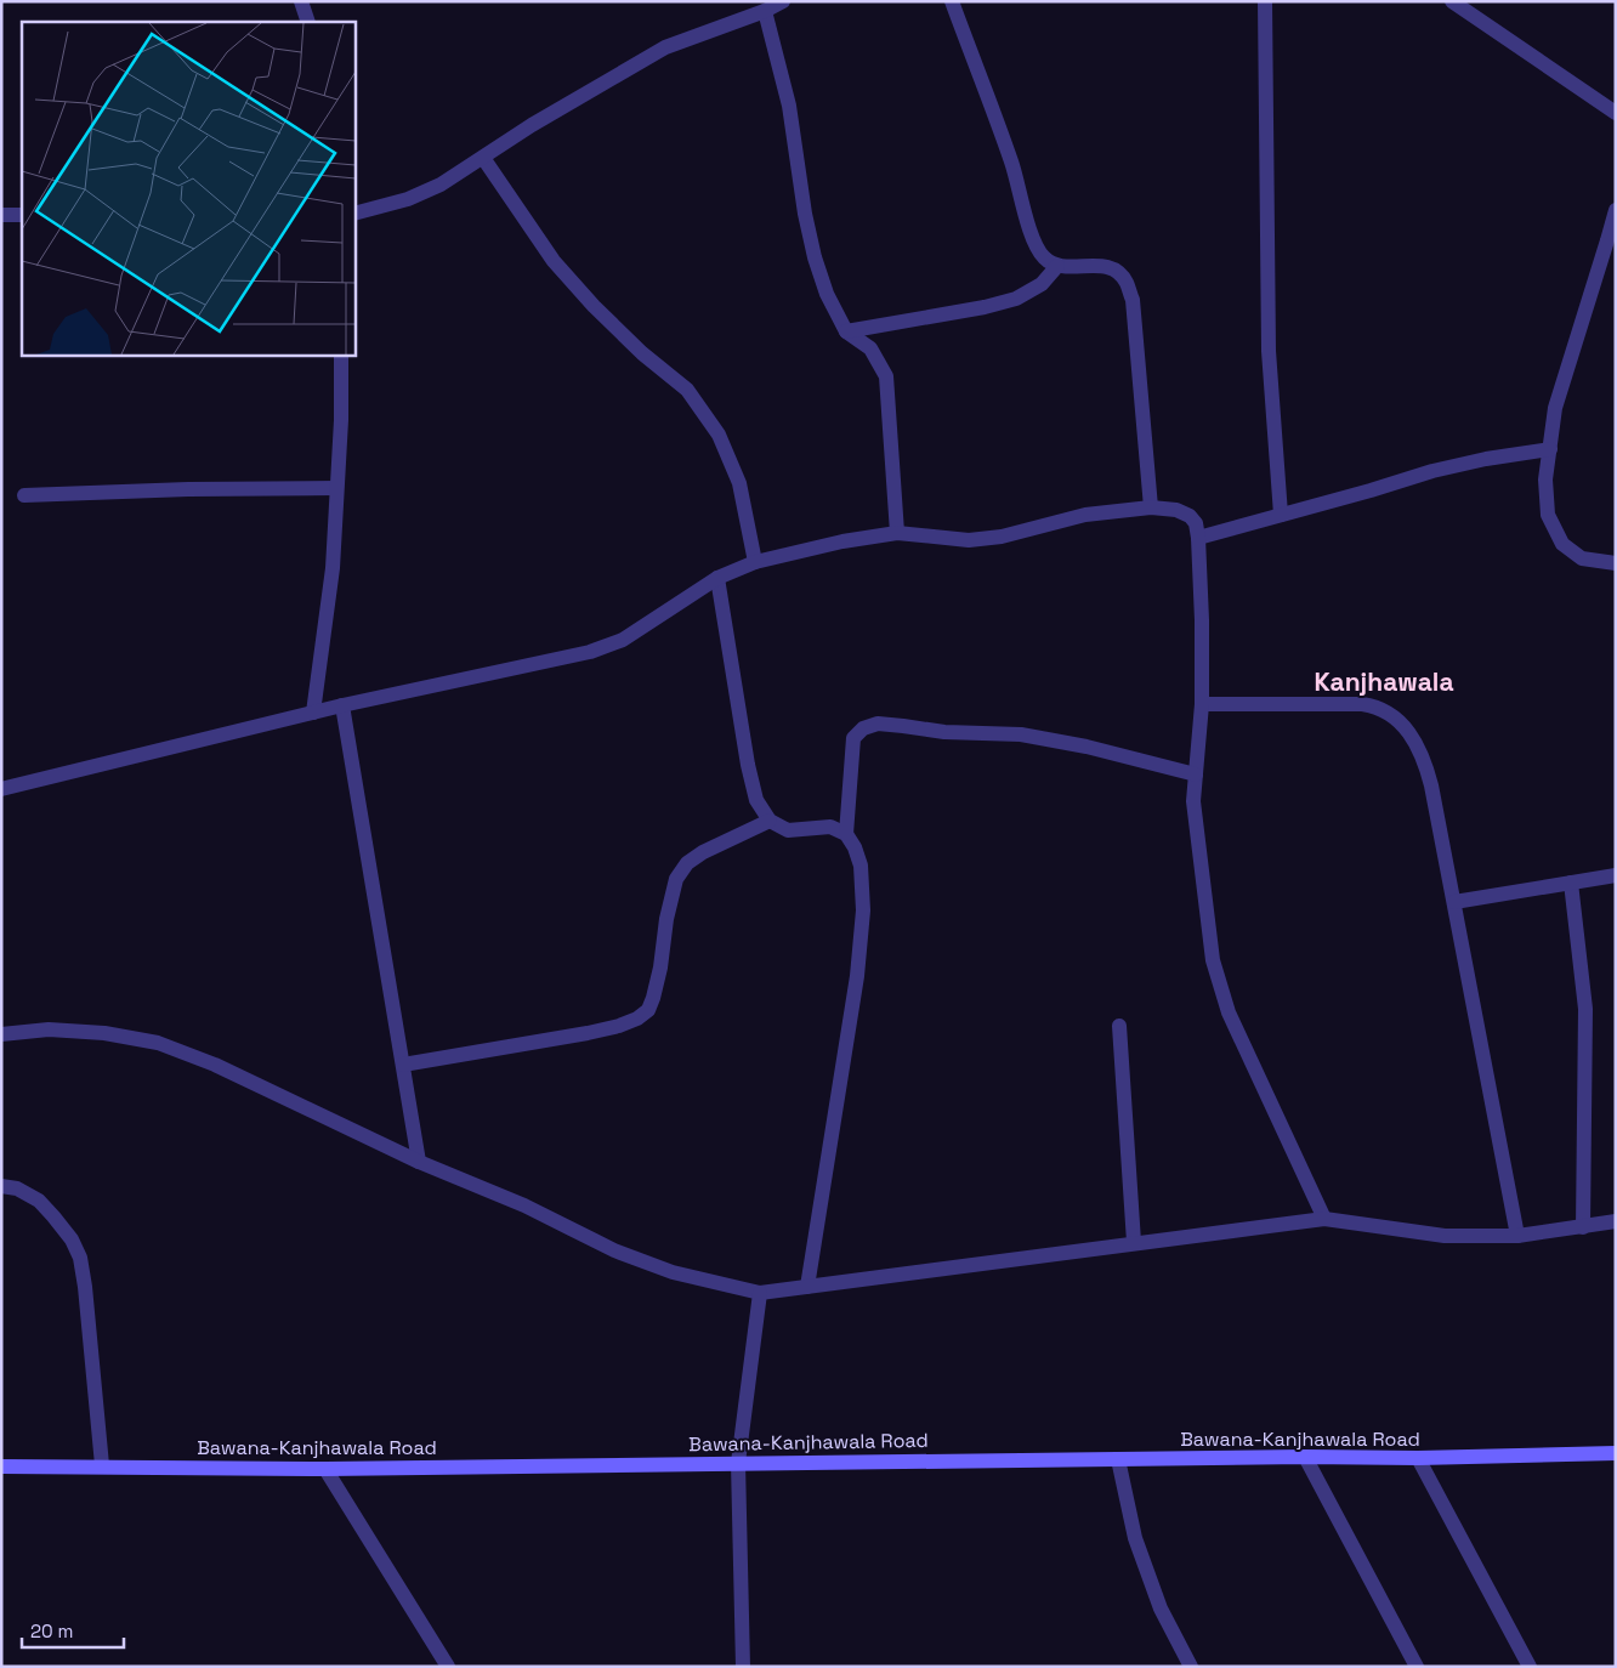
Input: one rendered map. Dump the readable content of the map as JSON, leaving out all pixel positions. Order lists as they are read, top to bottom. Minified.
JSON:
{"streets":{"main road":["Bawana-Kanjhawala Road"]},"districts":["Kanjhawala"],"scale_bar":"20 m"}
